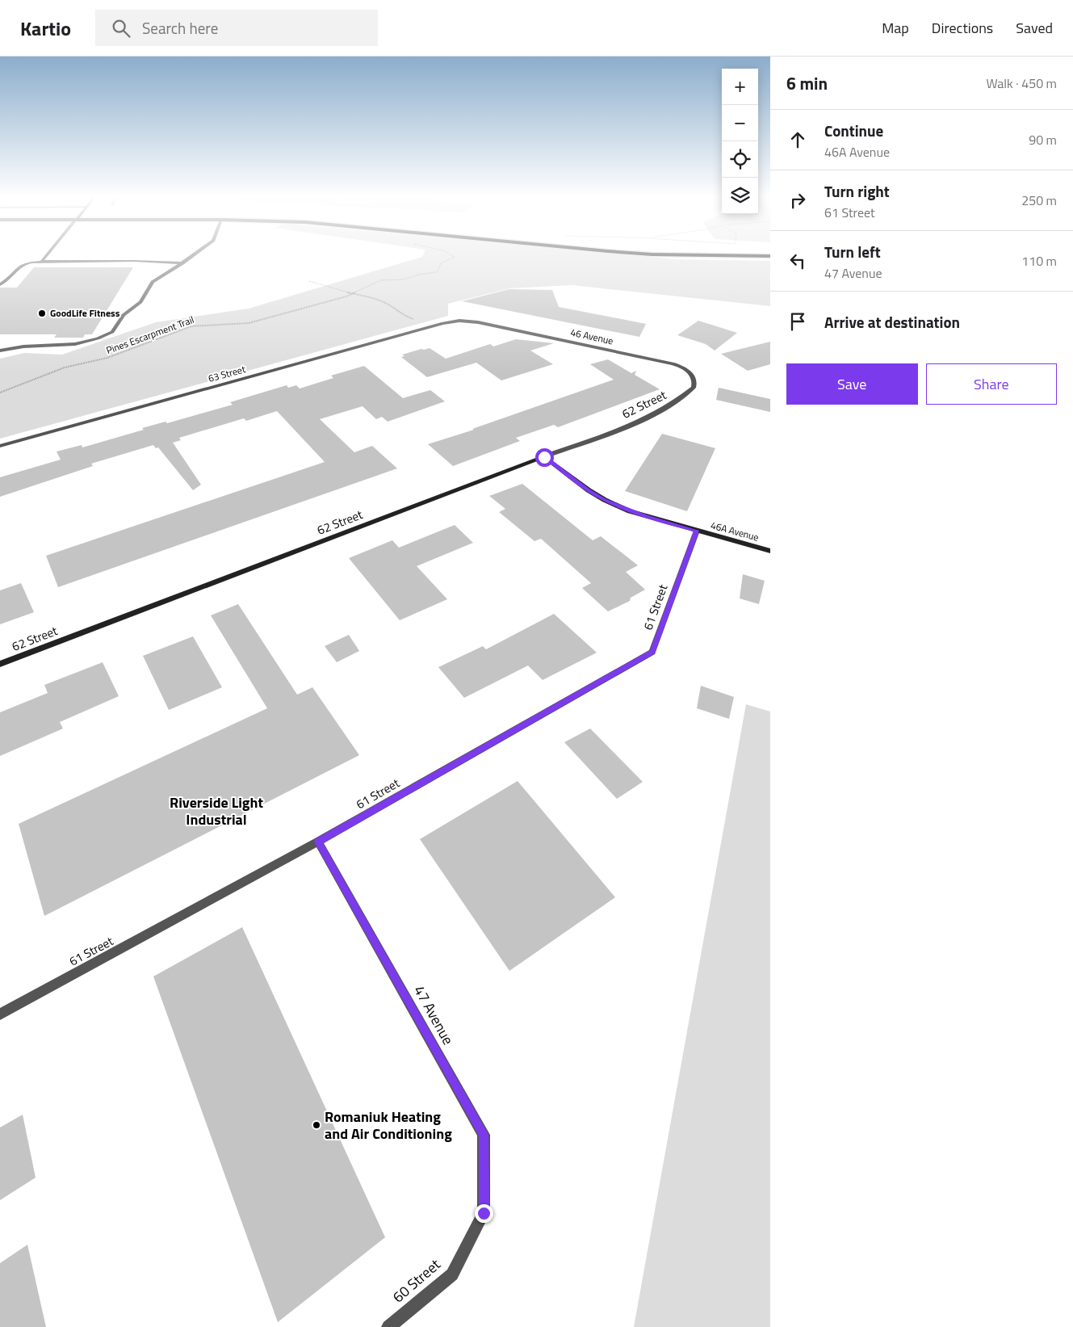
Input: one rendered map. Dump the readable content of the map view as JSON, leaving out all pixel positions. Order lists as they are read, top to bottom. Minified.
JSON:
{"streets":{"street":["46 Avenue","63 Street","62 Street","46A Avenue","61 Street","47 Avenue","60 Street"],"path":["Pines Escarpment Trail"]},"crossings":[["46 Avenue","63 Street"],["46 Avenue","62 Street"],["62 Street","46A Avenue"],["46A Avenue","61 Street"],["61 Street","47 Avenue"],["47 Avenue","60 Street"]],"districts":["Riverside Light Industrial"],"places":["GoodLife Fitness","Romaniuk Heating and Air Conditioning"],"page":{"header":"Kartio","search":"Search here","nav":["Map","Directions","Saved"],"heading":["6 min","Walk · 450 m"],"map_buttons":["+","−"],"list":[["Continue","46A Avenue","90 m"],["Turn right","61 Street","250 m"],["Turn left","47 Avenue","110 m"],"Arrive at destination"],"buttons":["Save","Share"]}}
